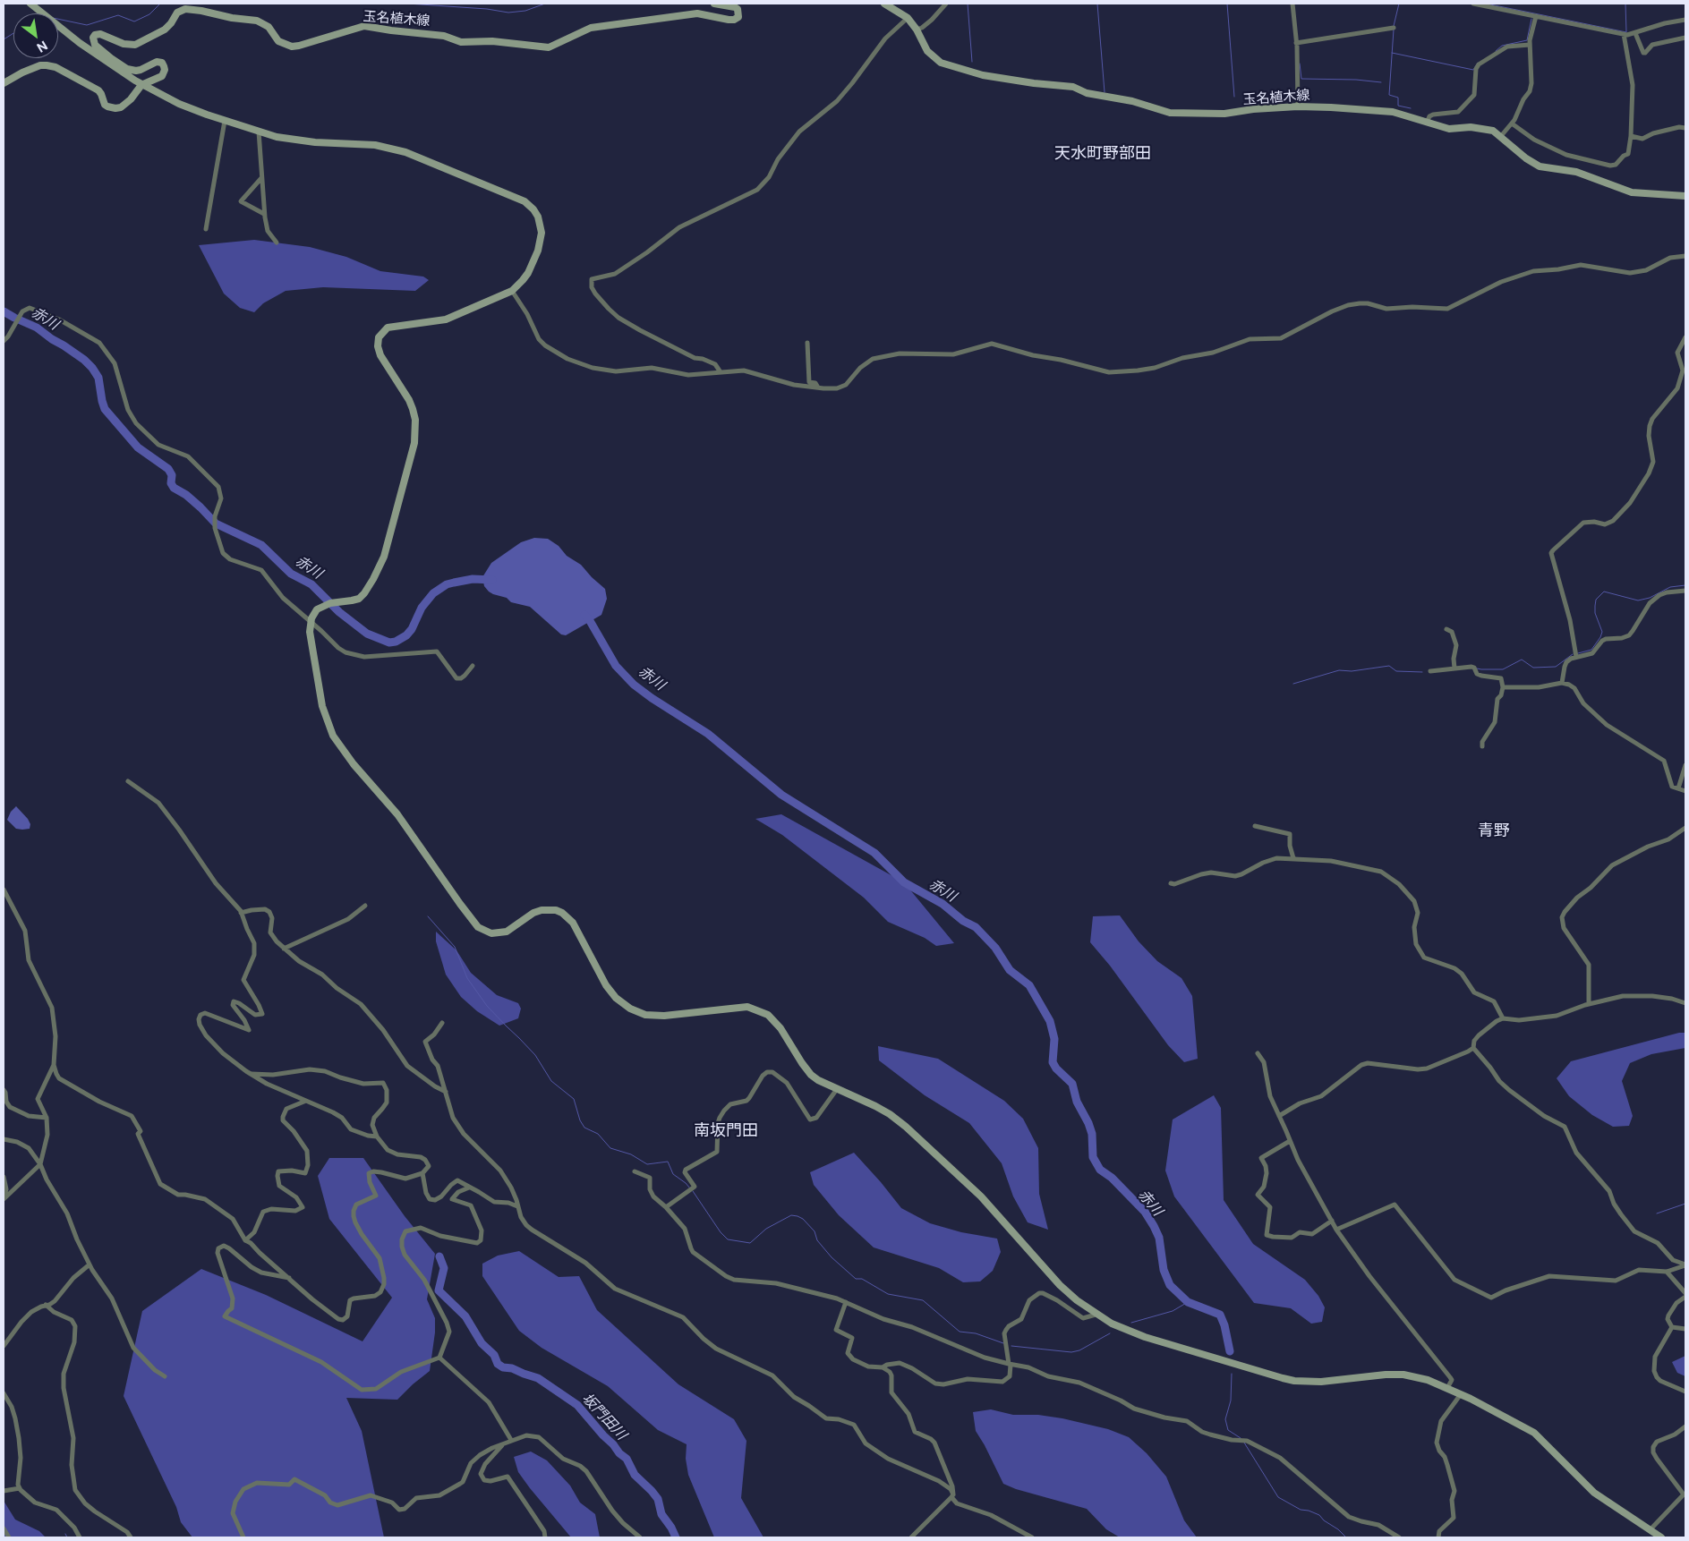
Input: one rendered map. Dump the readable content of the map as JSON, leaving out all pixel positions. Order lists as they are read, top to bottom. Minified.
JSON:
{"streets":{"street":["玉名植木線"]},"districts":["天水町野部田","青野","南坂門田"],"water":["赤川","坂門田川"],"north":"bottom right"}
